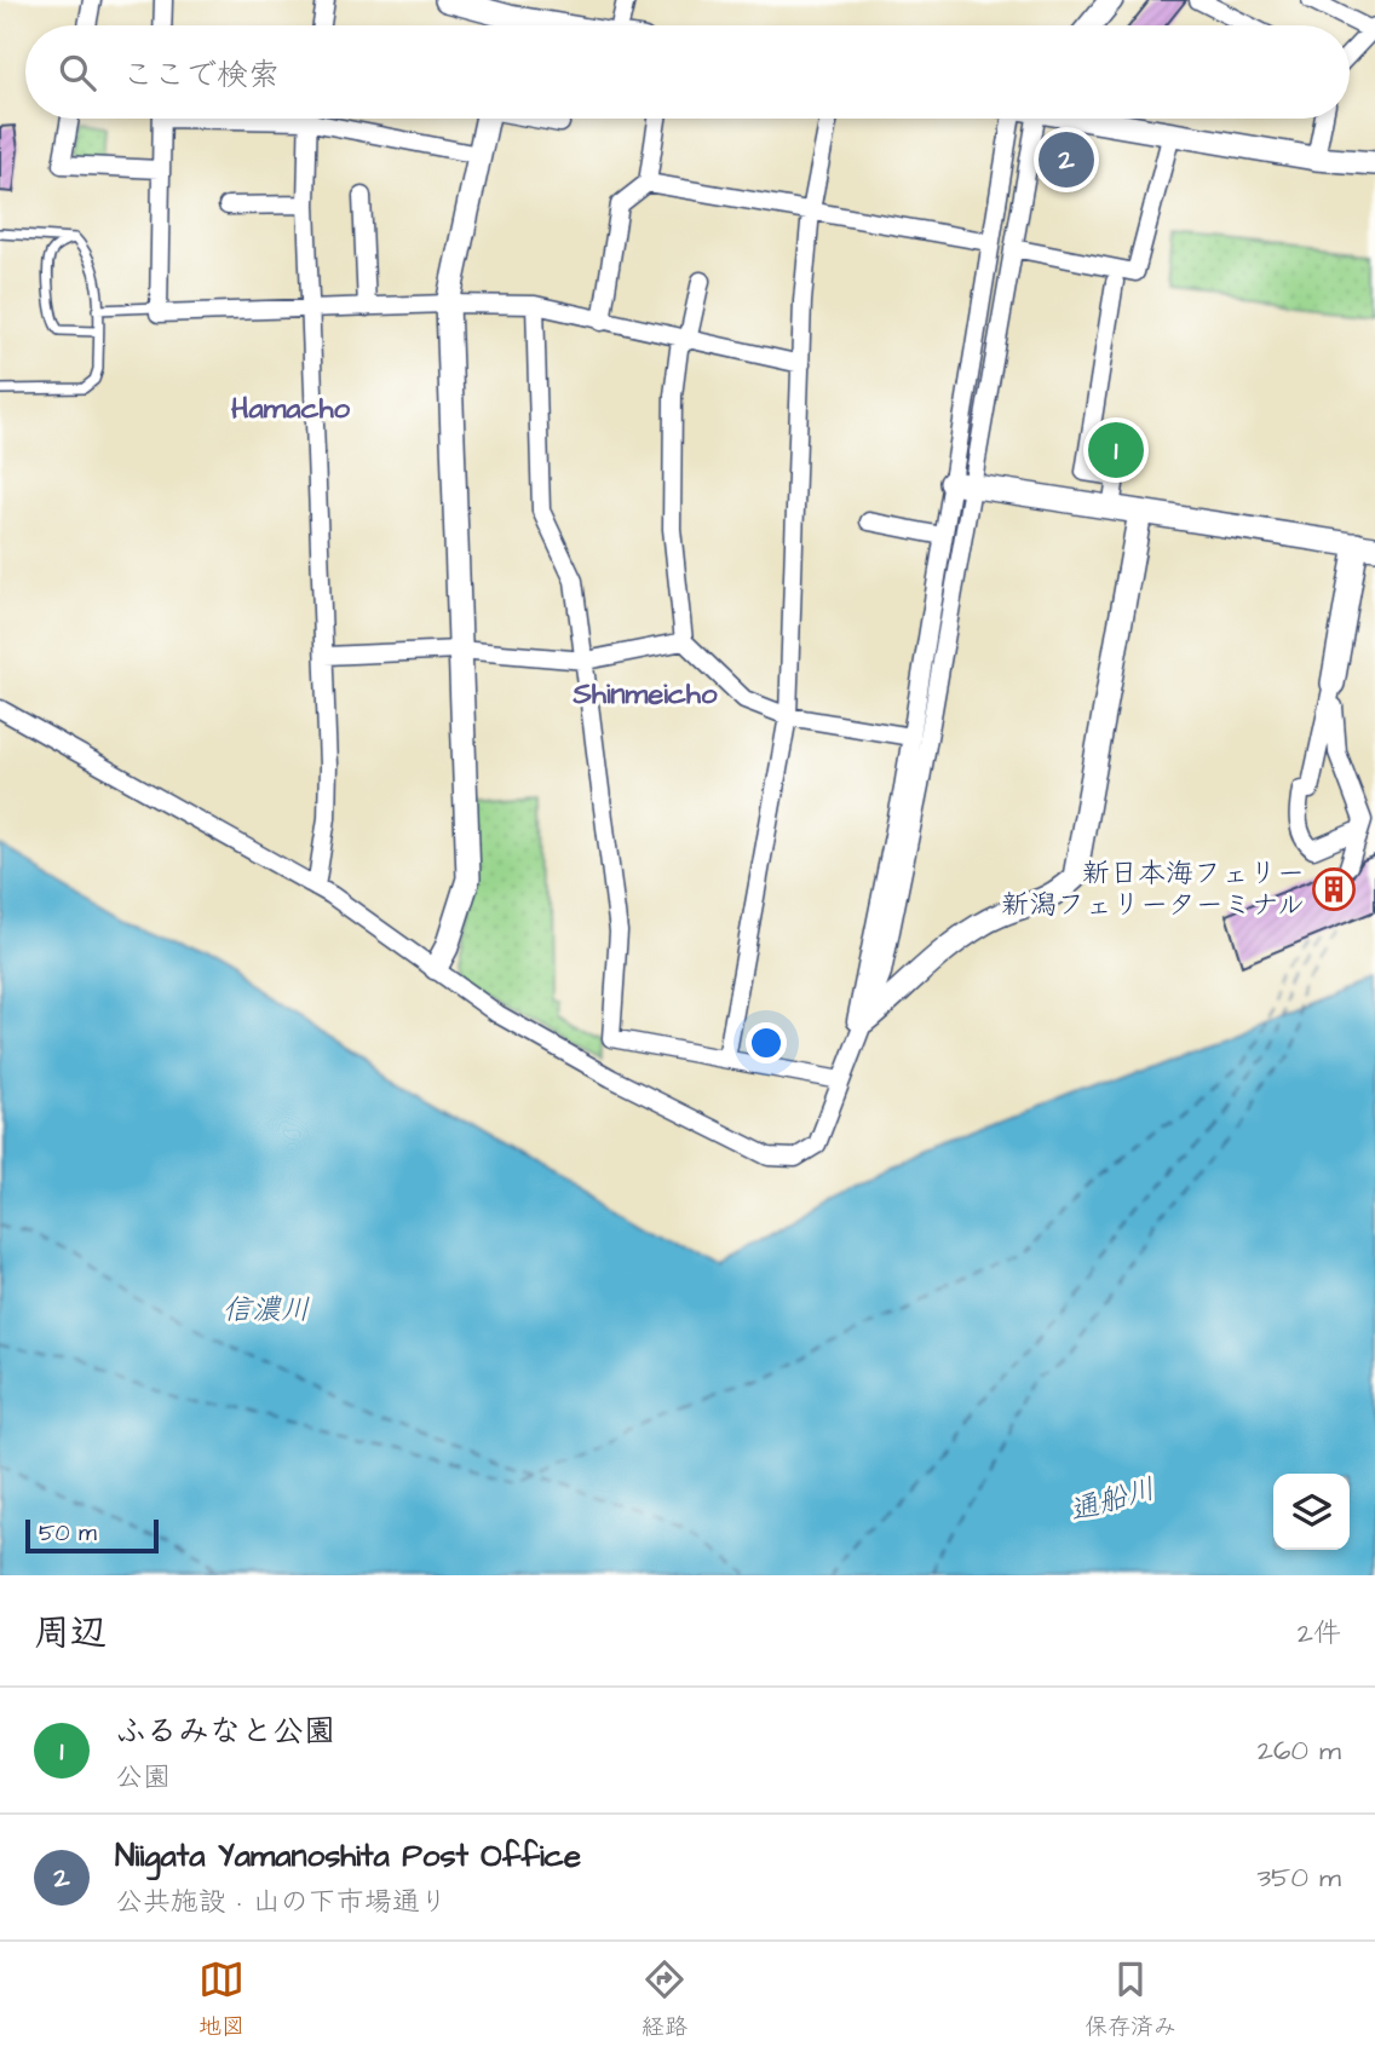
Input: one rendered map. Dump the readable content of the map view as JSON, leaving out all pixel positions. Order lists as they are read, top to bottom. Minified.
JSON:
{"districts":["Hamacho","Shinmeicho"],"water":["信濃川","通船川"],"places":{"building":["新日本海フェリー 新潟フェリーターミナル"]},"scale_bar":"50 m","page":{"search":"ここで検索","pins":["2","1"],"scale":"50 m","heading":["周辺","2件"],"list":[{"mark":"1","name":"ふるみなと公園","note":"公園","value":"260 m"},{"mark":"2","name":"Niigata Yamanoshita Post Office","note":"公共施設 · 山の下市場通り","value":"350 m"}],"nav":["地図","経路","保存済み"]}}
